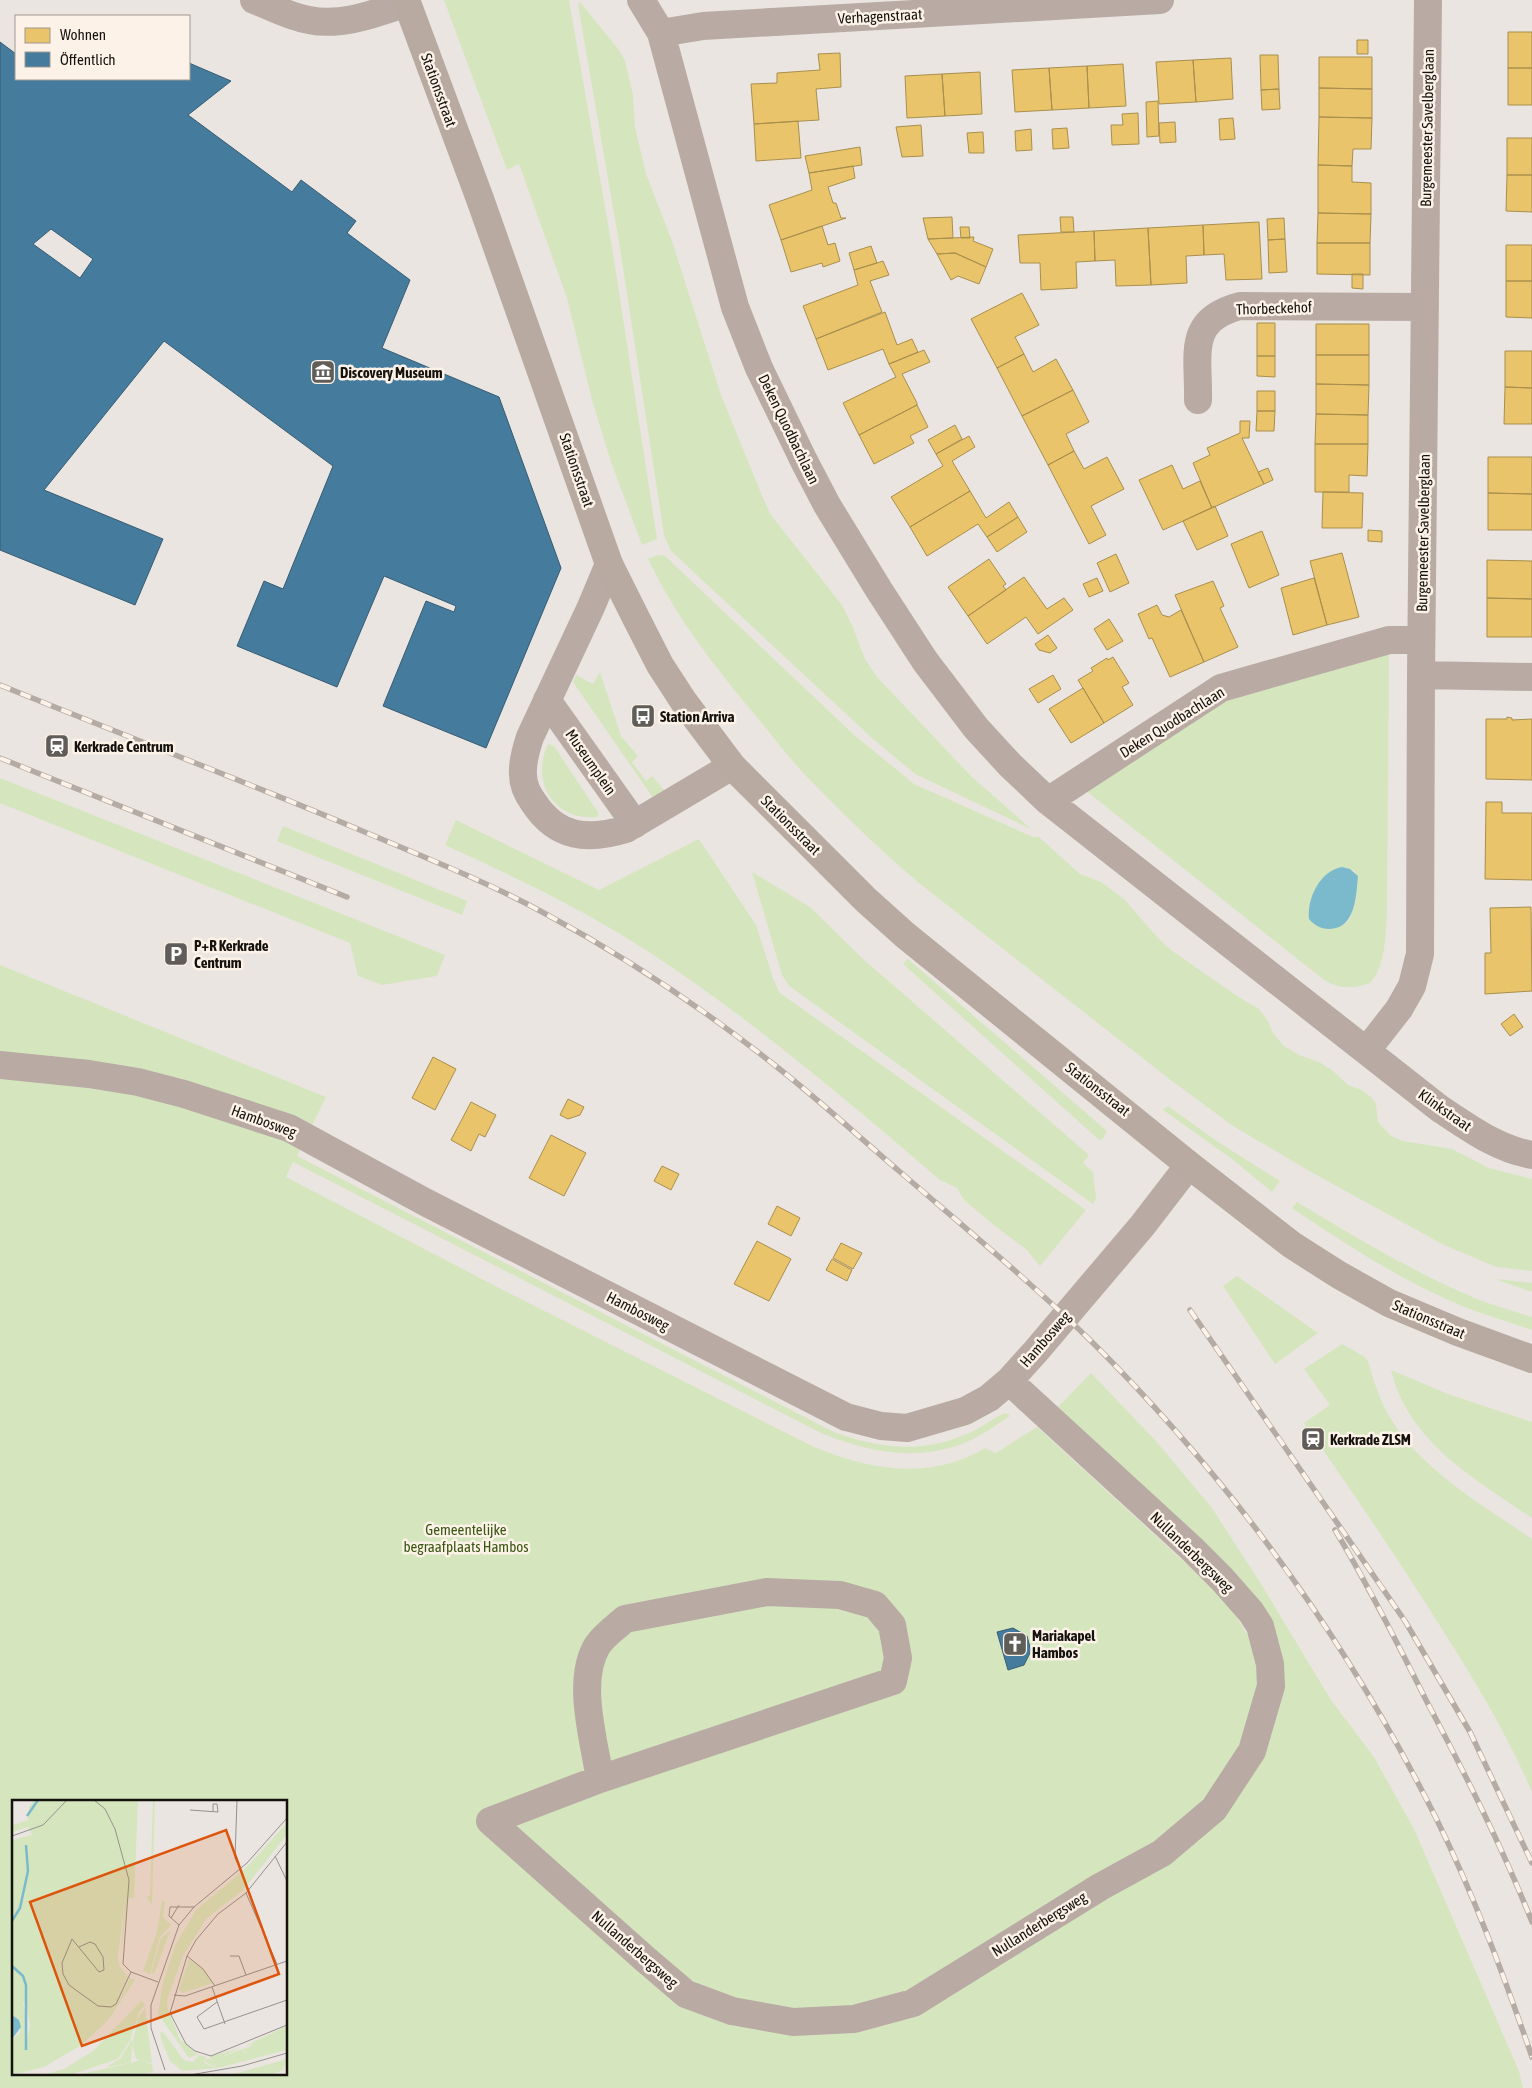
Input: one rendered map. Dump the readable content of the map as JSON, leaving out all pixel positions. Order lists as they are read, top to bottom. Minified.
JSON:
{"streets":{"main road":["Stationsstraat"],"street":["Verhagenstraat","Burgemeester Savelberglaan","Thorbeckehof","Deken Quodbachlaan","Museumplein","Klinkstraat","Hambosweg","Nullanderbergsweg"]},"crossings":[["Verhagenstraat","Deken Quodbachlaan"],["Stationsstraat","Hambosweg"],["Burgemeester Savelberglaan","Thorbeckehof"],["Burgemeester Savelberglaan","Deken Quodbachlaan"],["Burgemeester Savelberglaan","Klinkstraat"],["Deken Quodbachlaan","Klinkstraat"],["Hambosweg","Nullanderbergsweg"]],"parks":["Gemeentelijke begraafplaats Hambos"],"places":{"museum":["Discovery Museum"],"bus stop":["Station Arriva"],"station":["Kerkrade Centrum","Kerkrade ZLSM"],"parking":["P+R Kerkrade Centrum"],"church":["Mariakapel Hambos"]},"legend":["Wohnen","Öffentlich"]}
